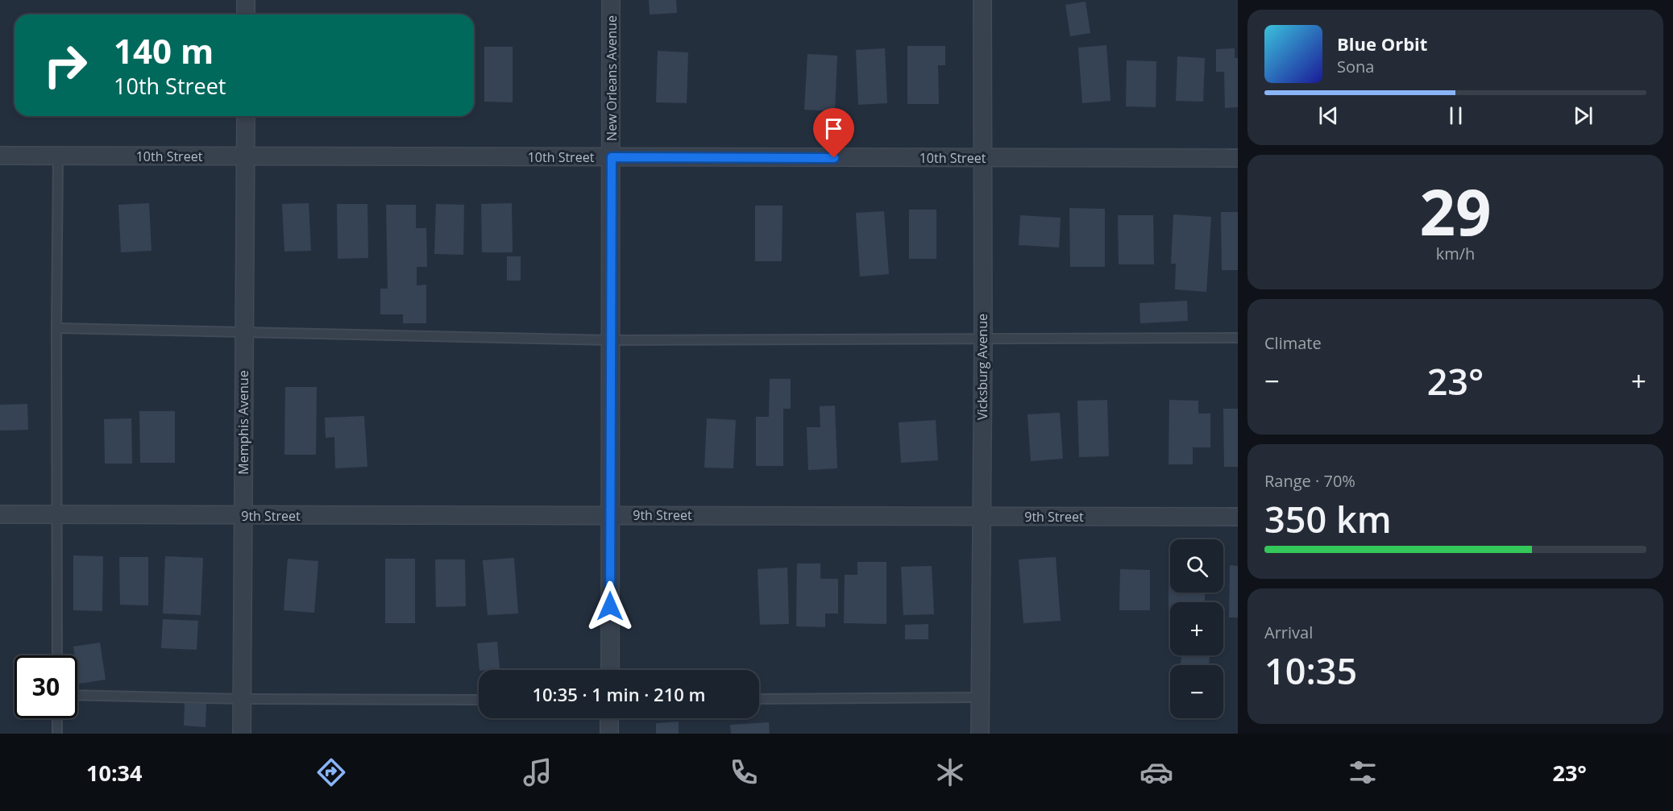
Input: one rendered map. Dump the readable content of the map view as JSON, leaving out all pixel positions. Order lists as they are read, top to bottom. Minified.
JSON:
{"streets":{"street":["New Orleans Avenue","10th Street","Vicksburg Avenue","Memphis Avenue","9th Street"]},"crossings":[["New Orleans Avenue","10th Street"],["New Orleans Avenue","9th Street"],["10th Street","Vicksburg Avenue"],["10th Street","Memphis Avenue"],["Vicksburg Avenue","9th Street"],["Memphis Avenue","9th Street"]],"page":{"turn":["140 m","10th Street"],"song":["Blue Orbit","Sona"],"tile":[["29","km/h"],"Climate",["Range · 70%","350 km"],["Arrival","10:35"]],"heat":["−","23°","+"],"map_buttons":["+","−"],"limit":"30","trip":"10:35 · 1 min · 210 m","tabs":["10:34","23°"]}}
